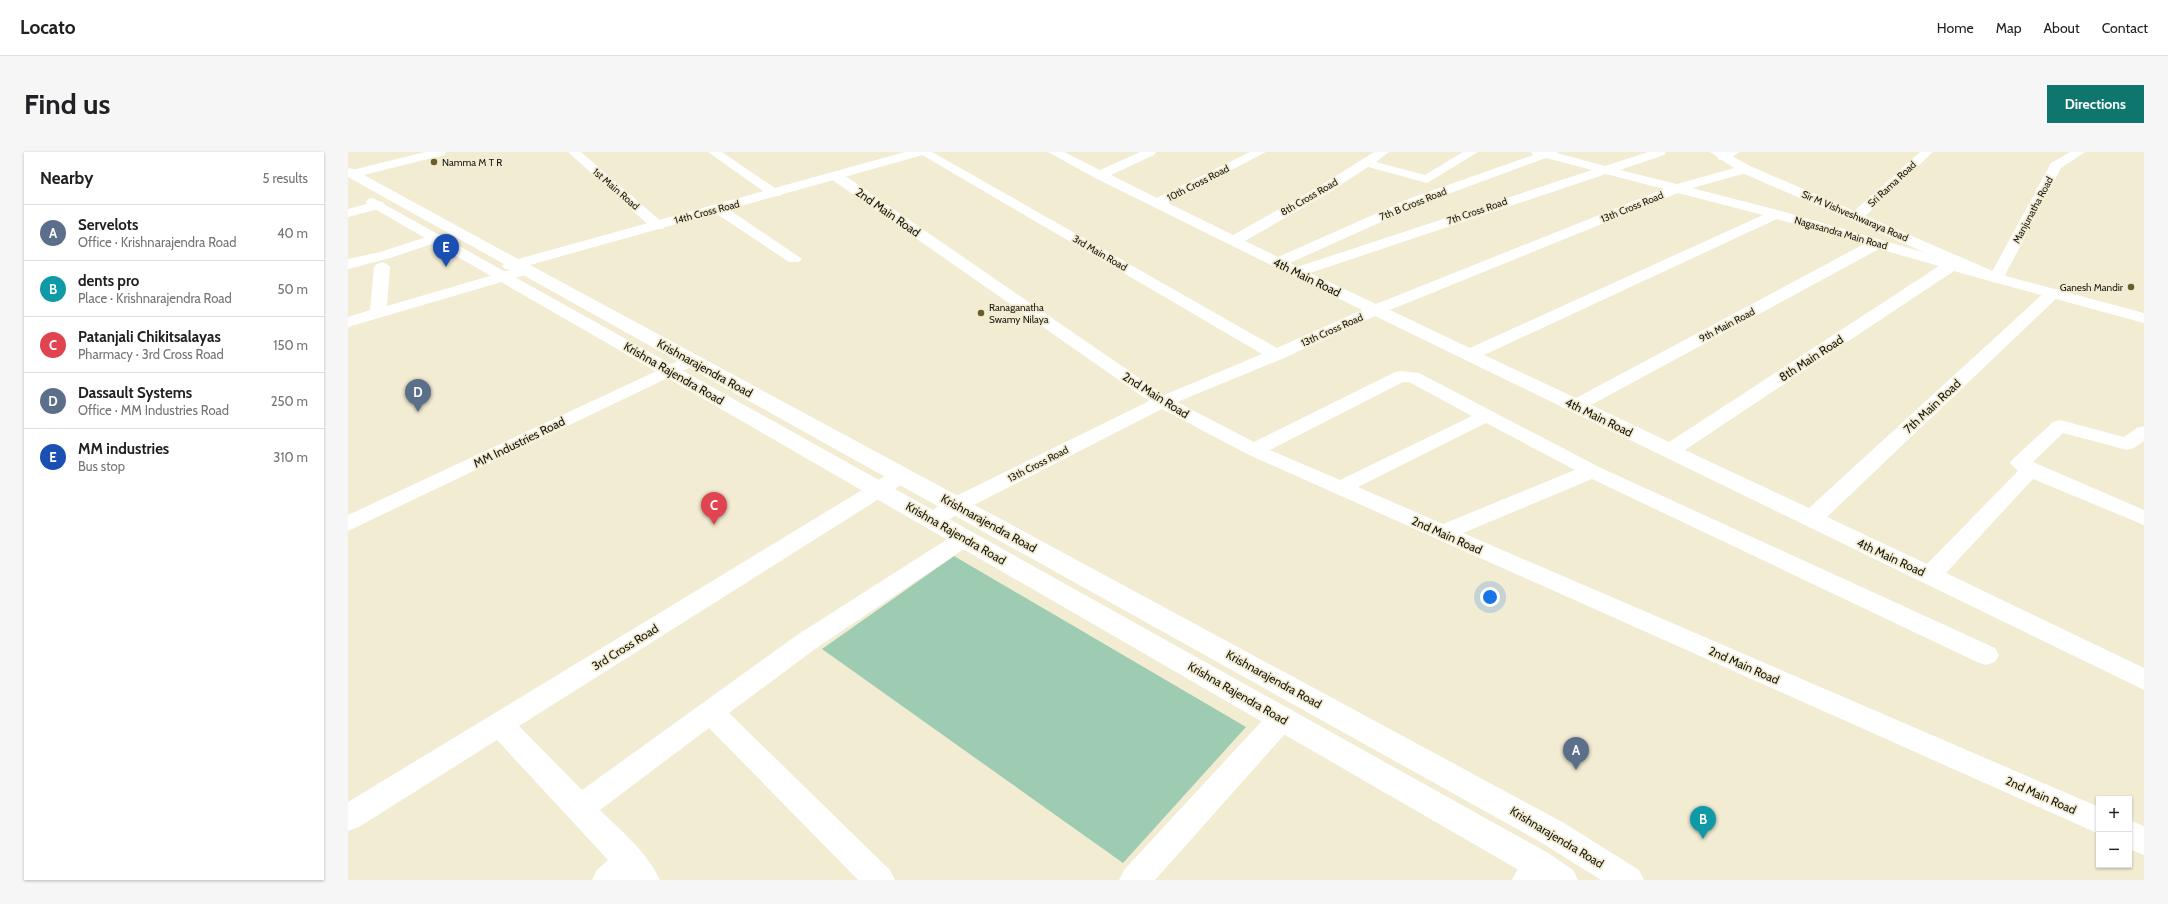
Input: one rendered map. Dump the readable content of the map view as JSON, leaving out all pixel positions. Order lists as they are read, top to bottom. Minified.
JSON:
{"streets":{"street":["10th Cross Road","Sri Rama Road","1st Main Road","8th Cross Road","7th B Cross Road","13th Cross Road","Manjunatha Road","7th Cross Road","14th Cross Road","2nd Main Road","Sir M Vishveshwaraya Road","Nagasandra Main Road","3rd Main Road","4th Main Road","9th Main Road","8th Main Road","Krishnarajendra Road","Krishna Rajendra Road","7th Main Road","MM Industries Road","3rd Cross Road"]},"crossings":[["10th Cross Road","4th Main Road"],["Sri Rama Road","Sir M Vishveshwaraya Road"],["1st Main Road","14th Cross Road"],["8th Cross Road","4th Main Road"],["7th B Cross Road","Nagasandra Main Road"],["7th B Cross Road","4th Main Road"],["13th Cross Road","2nd Main Road"],["13th Cross Road","Sir M Vishveshwaraya Road"],["13th Cross Road","Nagasandra Main Road"],["13th Cross Road","3rd Main Road"],["13th Cross Road","4th Main Road"],["13th Cross Road","Krishnarajendra Road"],["13th Cross Road","Krishna Rajendra Road"],["Manjunatha Road","Sir M Vishveshwaraya Road"],["Manjunatha Road","Nagasandra Main Road"],["7th Cross Road","Nagasandra Main Road"],["7th Cross Road","4th Main Road"],["14th Cross Road","2nd Main Road"],["14th Cross Road","Krishnarajendra Road"],["14th Cross Road","Krishna Rajendra Road"],["Sir M Vishveshwaraya Road","Nagasandra Main Road"],["Nagasandra Main Road","9th Main Road"],["Nagasandra Main Road","8th Main Road"],["Nagasandra Main Road","7th Main Road"],["4th Main Road","9th Main Road"],["4th Main Road","8th Main Road"],["4th Main Road","7th Main Road"],["Krishnarajendra Road","Krishna Rajendra Road"],["Krishnarajendra Road","MM Industries Road"],["Krishnarajendra Road","3rd Cross Road"],["Krishna Rajendra Road","MM Industries Road"],["Krishna Rajendra Road","3rd Cross Road"]],"places":["Namma M T R","Ganesh Mandir","Ranaganatha Swamy Nilaya"],"page":{"header":"Locato","nav":["Home","Map","About","Contact"],"buttons":"Directions","title":"Find us","heading":["Nearby","5 results"],"list":[{"mark":"A","name":"Servelots","note":"Office · Krishnarajendra Road","value":"40 m"},{"mark":"B","name":"dents pro","note":"Place · Krishnarajendra Road","value":"50 m"},{"mark":"C","name":"Patanjali Chikitsalayas","note":"Pharmacy · 3rd Cross Road","value":"150 m"},{"mark":"D","name":"Dassault Systems","note":"Office · MM Industries Road","value":"250 m"},{"mark":"E","name":"MM industries","note":"Bus stop","value":"310 m"}],"pins":["E","D","C","A","B"],"map_buttons":["+","−"]}}
